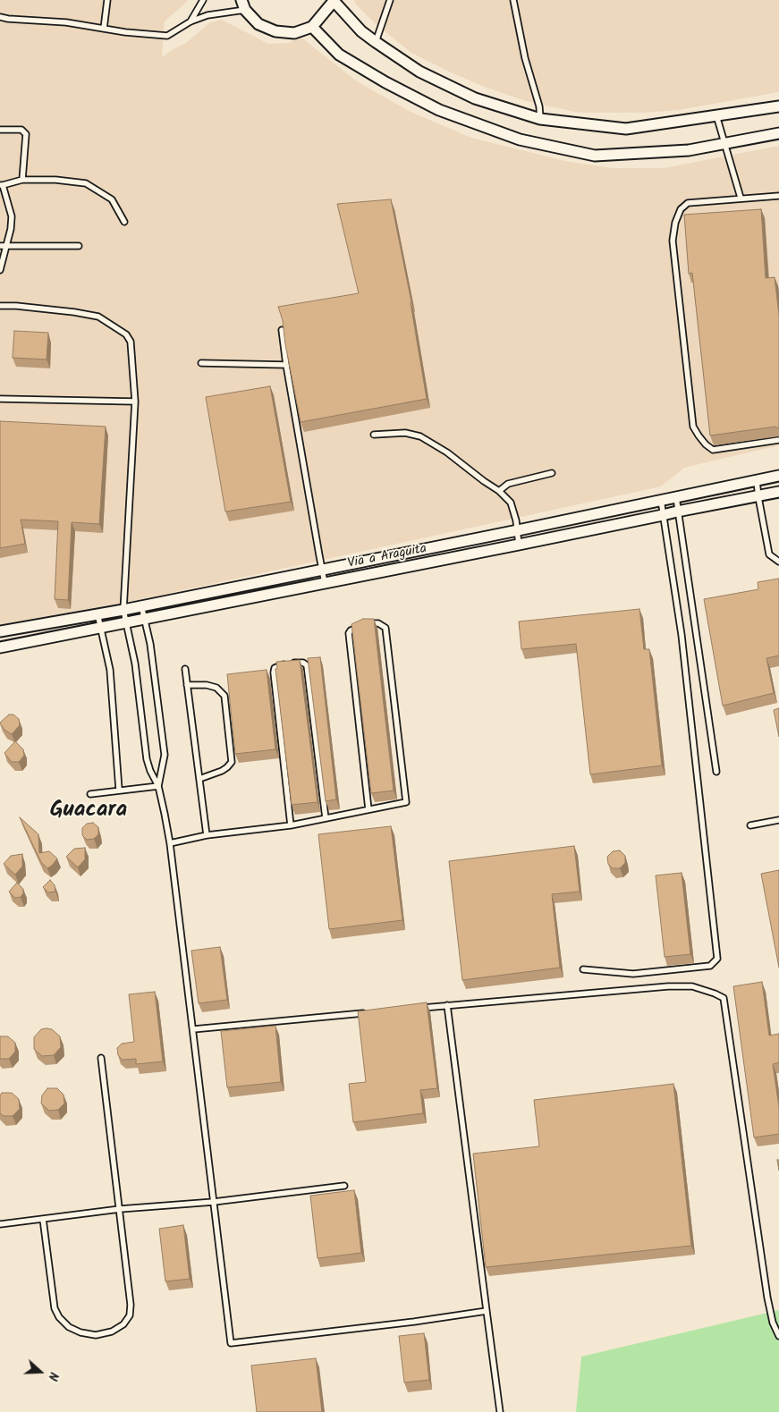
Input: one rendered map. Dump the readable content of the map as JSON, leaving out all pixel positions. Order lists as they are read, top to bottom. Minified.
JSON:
{"streets":{"street":["Via a Araguita"]},"districts":["Guacara"],"north":"right"}
